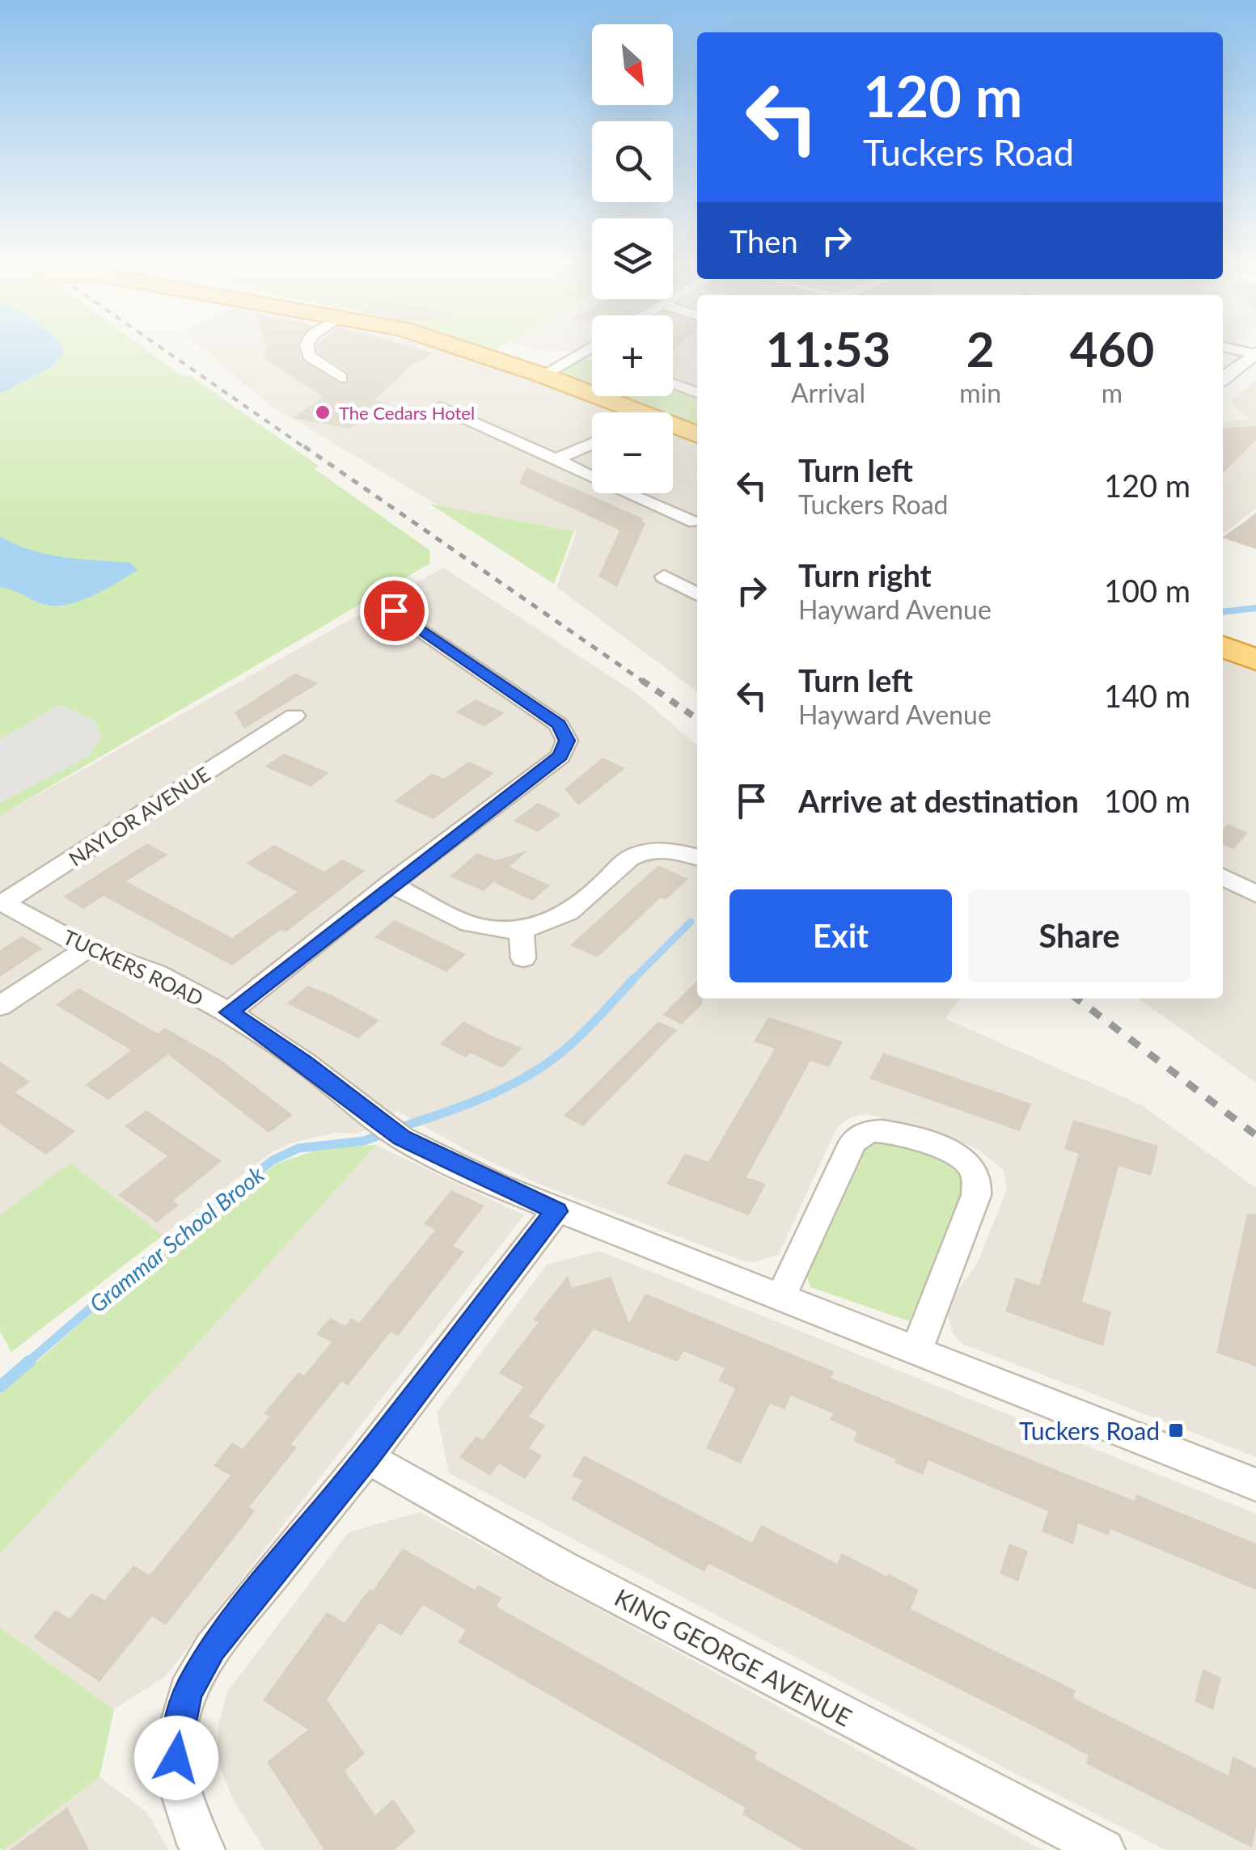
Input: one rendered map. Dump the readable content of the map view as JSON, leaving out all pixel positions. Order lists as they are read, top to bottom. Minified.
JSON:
{"streets":{"street":["NAYLOR AVENUE","TUCKERS ROAD","KING GEORGE AVENUE"]},"crossings":[["NAYLOR AVENUE","TUCKERS ROAD"]],"water":["Grammar School Brook"],"places":{"other":["The Cedars Hotel"],"transit":["Tuckers Road"]},"north":"bottom right","page":{"map_buttons":["+","−"],"turn":["120 m","Tuckers Road"],"then":"Then","eta":["11:53","Arrival","2","min","460","m"],"list":[{"name":"Turn left","note":"Tuckers Road","value":"120 m"},{"name":"Turn right","note":"Hayward Avenue","value":"100 m"},{"name":"Turn left","note":"Hayward Avenue","value":"140 m"},{"name":"Arrive at destination","value":"100 m"}],"buttons":["Exit","Share"]}}
